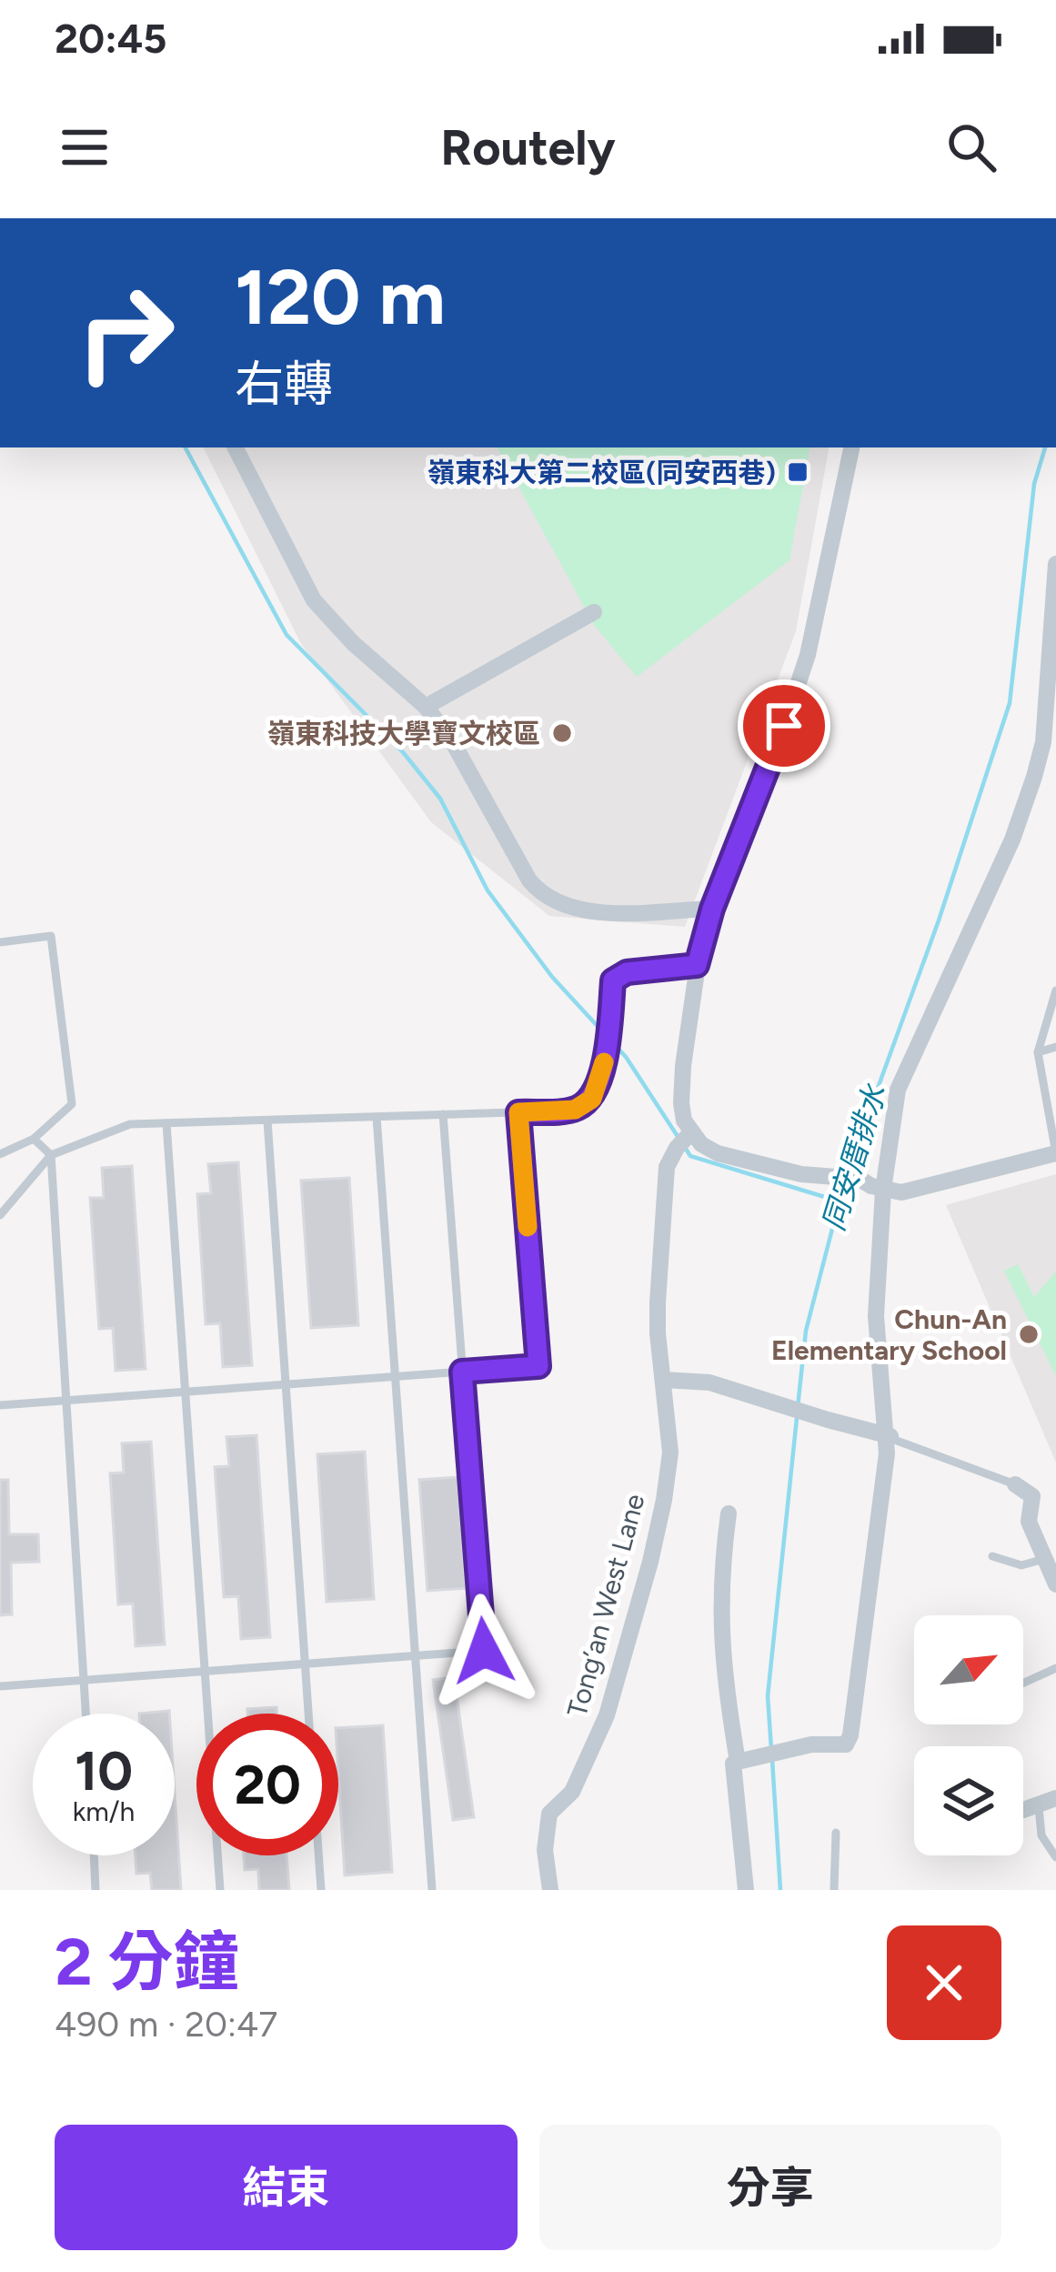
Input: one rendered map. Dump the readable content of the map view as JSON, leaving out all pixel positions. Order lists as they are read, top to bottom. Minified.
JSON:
{"streets":{"street":["Tong’an West Lane"]},"water":["同安厝排水"],"places":{"transit":["嶺東科大第二校區(同安西巷)"],"other":["嶺東科技大學寶文校區","Chun-An Elementary School"]},"north":"top right","page":{"status":"20:45","header":"Routely","turn":["120 m","右轉"],"speed":"10 km/h","limit":"20","heading":["2 分鐘","490 m · 20:47"],"buttons":["結束","分享"]}}
